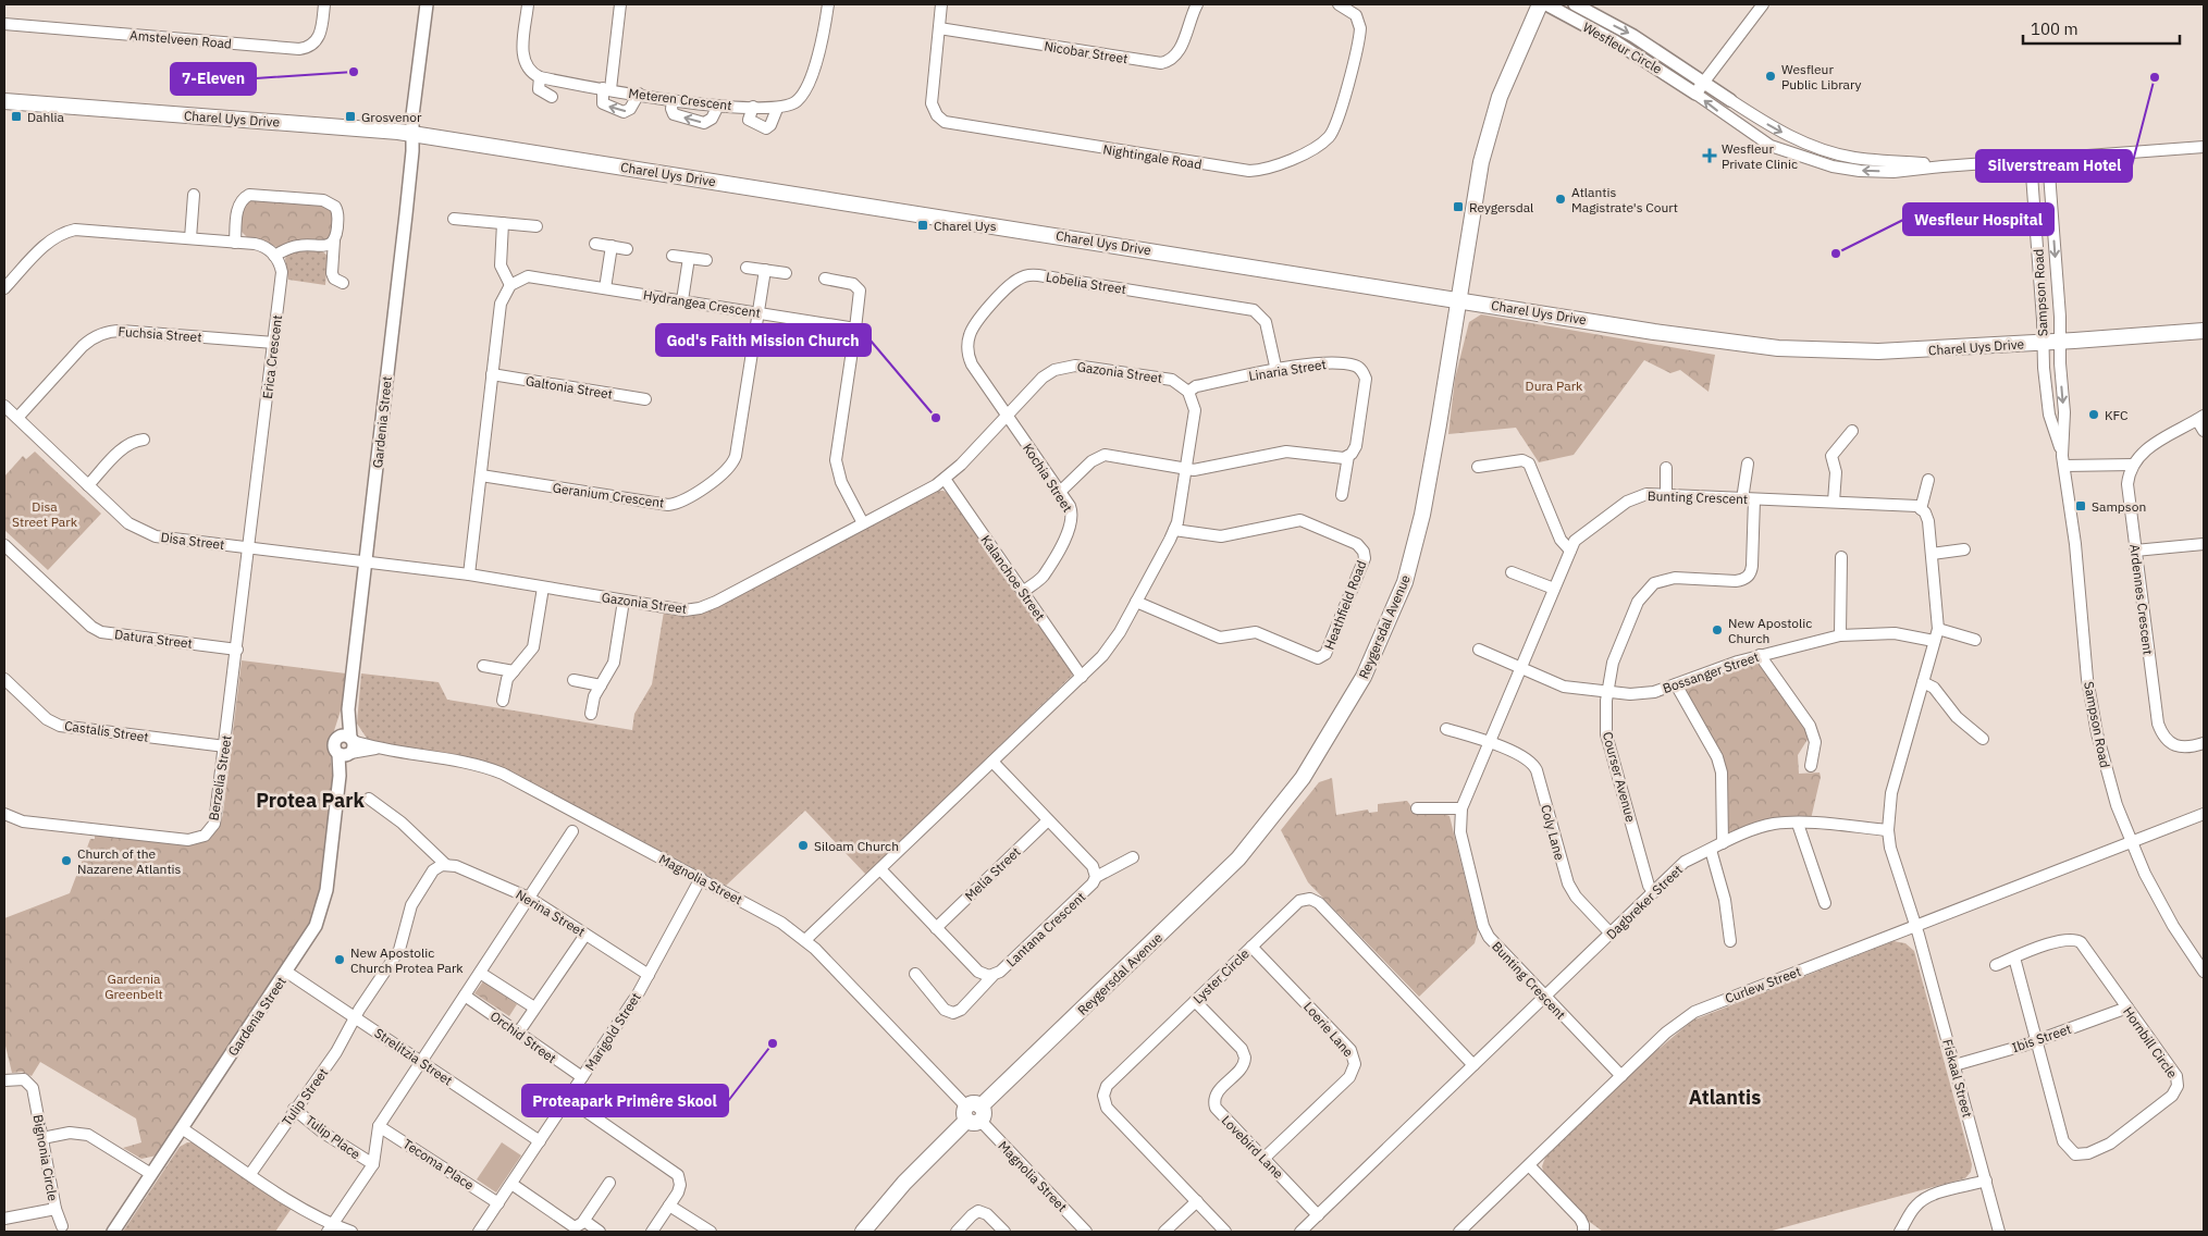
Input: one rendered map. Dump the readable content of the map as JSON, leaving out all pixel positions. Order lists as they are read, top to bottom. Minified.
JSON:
{"streets":{"main road":["Charel Uys Drive","Reygersdal Avenue"],"street":["Amstelveen Road","Wesfleur Circle","Nicobar Street","Meteren Crescent","Nightingale Road","Lobelia Street","Sampson Road","Hydrangea Crescent","Fuchsia Street","Erica Crescent","Linaria Street","Gazonia Street","Galtonia Street","Gardenia Street","Kochia Street","Geranium Crescent","Bunting Crescent","Disa Street","Kalanchoe Street","Ardennes Crescent","Heathfield Road","Datura Street","Bossanger Street","Castalis Street","Courser Avenue","Berzelia Street","Coly Lane","Melia Street","Magnolia Street","Dagbreker Street","Nerina Street","Lantana Crescent","Lyster Circle","Curlew Street","Loerie Lane","Marigold Street","Orchid Street","Ibis Street","Hornbill Circle","Strelitzia Street","Fiskaal Street","Tulip Street","Tulip Place","Lovebird Lane","Bignonia Circle","Tecoma Place"]},"crossings":[["Wesfleur Circle","Sampson Road"],["Wesfleur Circle","Reygersdal Avenue"],["Nicobar Street","Nightingale Road"],["Charel Uys Drive","Sampson Road"],["Charel Uys Drive","Gardenia Street"],["Charel Uys Drive","Reygersdal Avenue"],["Lobelia Street","Linaria Street"],["Lobelia Street","Gazonia Street"],["Lobelia Street","Kochia Street"],["Sampson Road","Curlew Street"],["Hydrangea Crescent","Geranium Crescent"],["Fuchsia Street","Erica Crescent"],["Fuchsia Street","Disa Street"],["Erica Crescent","Disa Street"],["Erica Crescent","Berzelia Street"],["Linaria Street","Gazonia Street"],["Gazonia Street","Gardenia Street"],["Gazonia Street","Kochia Street"],["Gazonia Street","Disa Street"],["Gazonia Street","Kalanchoe Street"],["Gardenia Street","Disa Street"],["Gardenia Street","Magnolia Street"],["Gardenia Street","Strelitzia Street"],["Kochia Street","Kalanchoe Street"],["Bunting Crescent","Bossanger Street"],["Bunting Crescent","Courser Avenue"],["Bunting Crescent","Coly Lane"],["Bunting Crescent","Dagbreker Street"],["Bunting Crescent","Curlew Street"],["Disa Street","Berzelia Street"],["Reygersdal Avenue","Magnolia Street"],["Datura Street","Berzelia Street"],["Bossanger Street","Courser Avenue"],["Castalis Street","Berzelia Street"],["Courser Avenue","Dagbreker Street"],["Coly Lane","Dagbreker Street"],["Melia Street","Lantana Crescent"],["Magnolia Street","Marigold Street"],["Nerina Street","Marigold Street"],["Lyster Circle","Loerie Lane"],["Lyster Circle","Lovebird Lane"],["Curlew Street","Fiskaal Street"],["Loerie Lane","Lovebird Lane"],["Marigold Street","Orchid Street"],["Marigold Street","Strelitzia Street"],["Marigold Street","Tecoma Place"],["Ibis Street","Hornbill Circle"],["Ibis Street","Fiskaal Street"],["Strelitzia Street","Tulip Street"],["Tulip Street","Tulip Place"]],"districts":["Protea Park","Atlantis"],"parks":["Dura Park","Disa Street Park","Gardenia Greenbelt"],"places":{"other":["7-Eleven","Wesfleur Public Library","Silverstream Hotel","Atlantis Magistrate's Court","Wesfleur Hospital","KFC","God's Faith Mission Church","New Apostolic Church","Siloam Church","Church of the Nazarene Atlantis","New Apostolic Church Protea Park","Proteapark Primêre Skool"],"transit":["Dahlia","Grosvenor","Reygersdal","Charel Uys","Sampson"],"health":["Wesfleur Private Clinic"]},"scale_bar":"100 m"}
